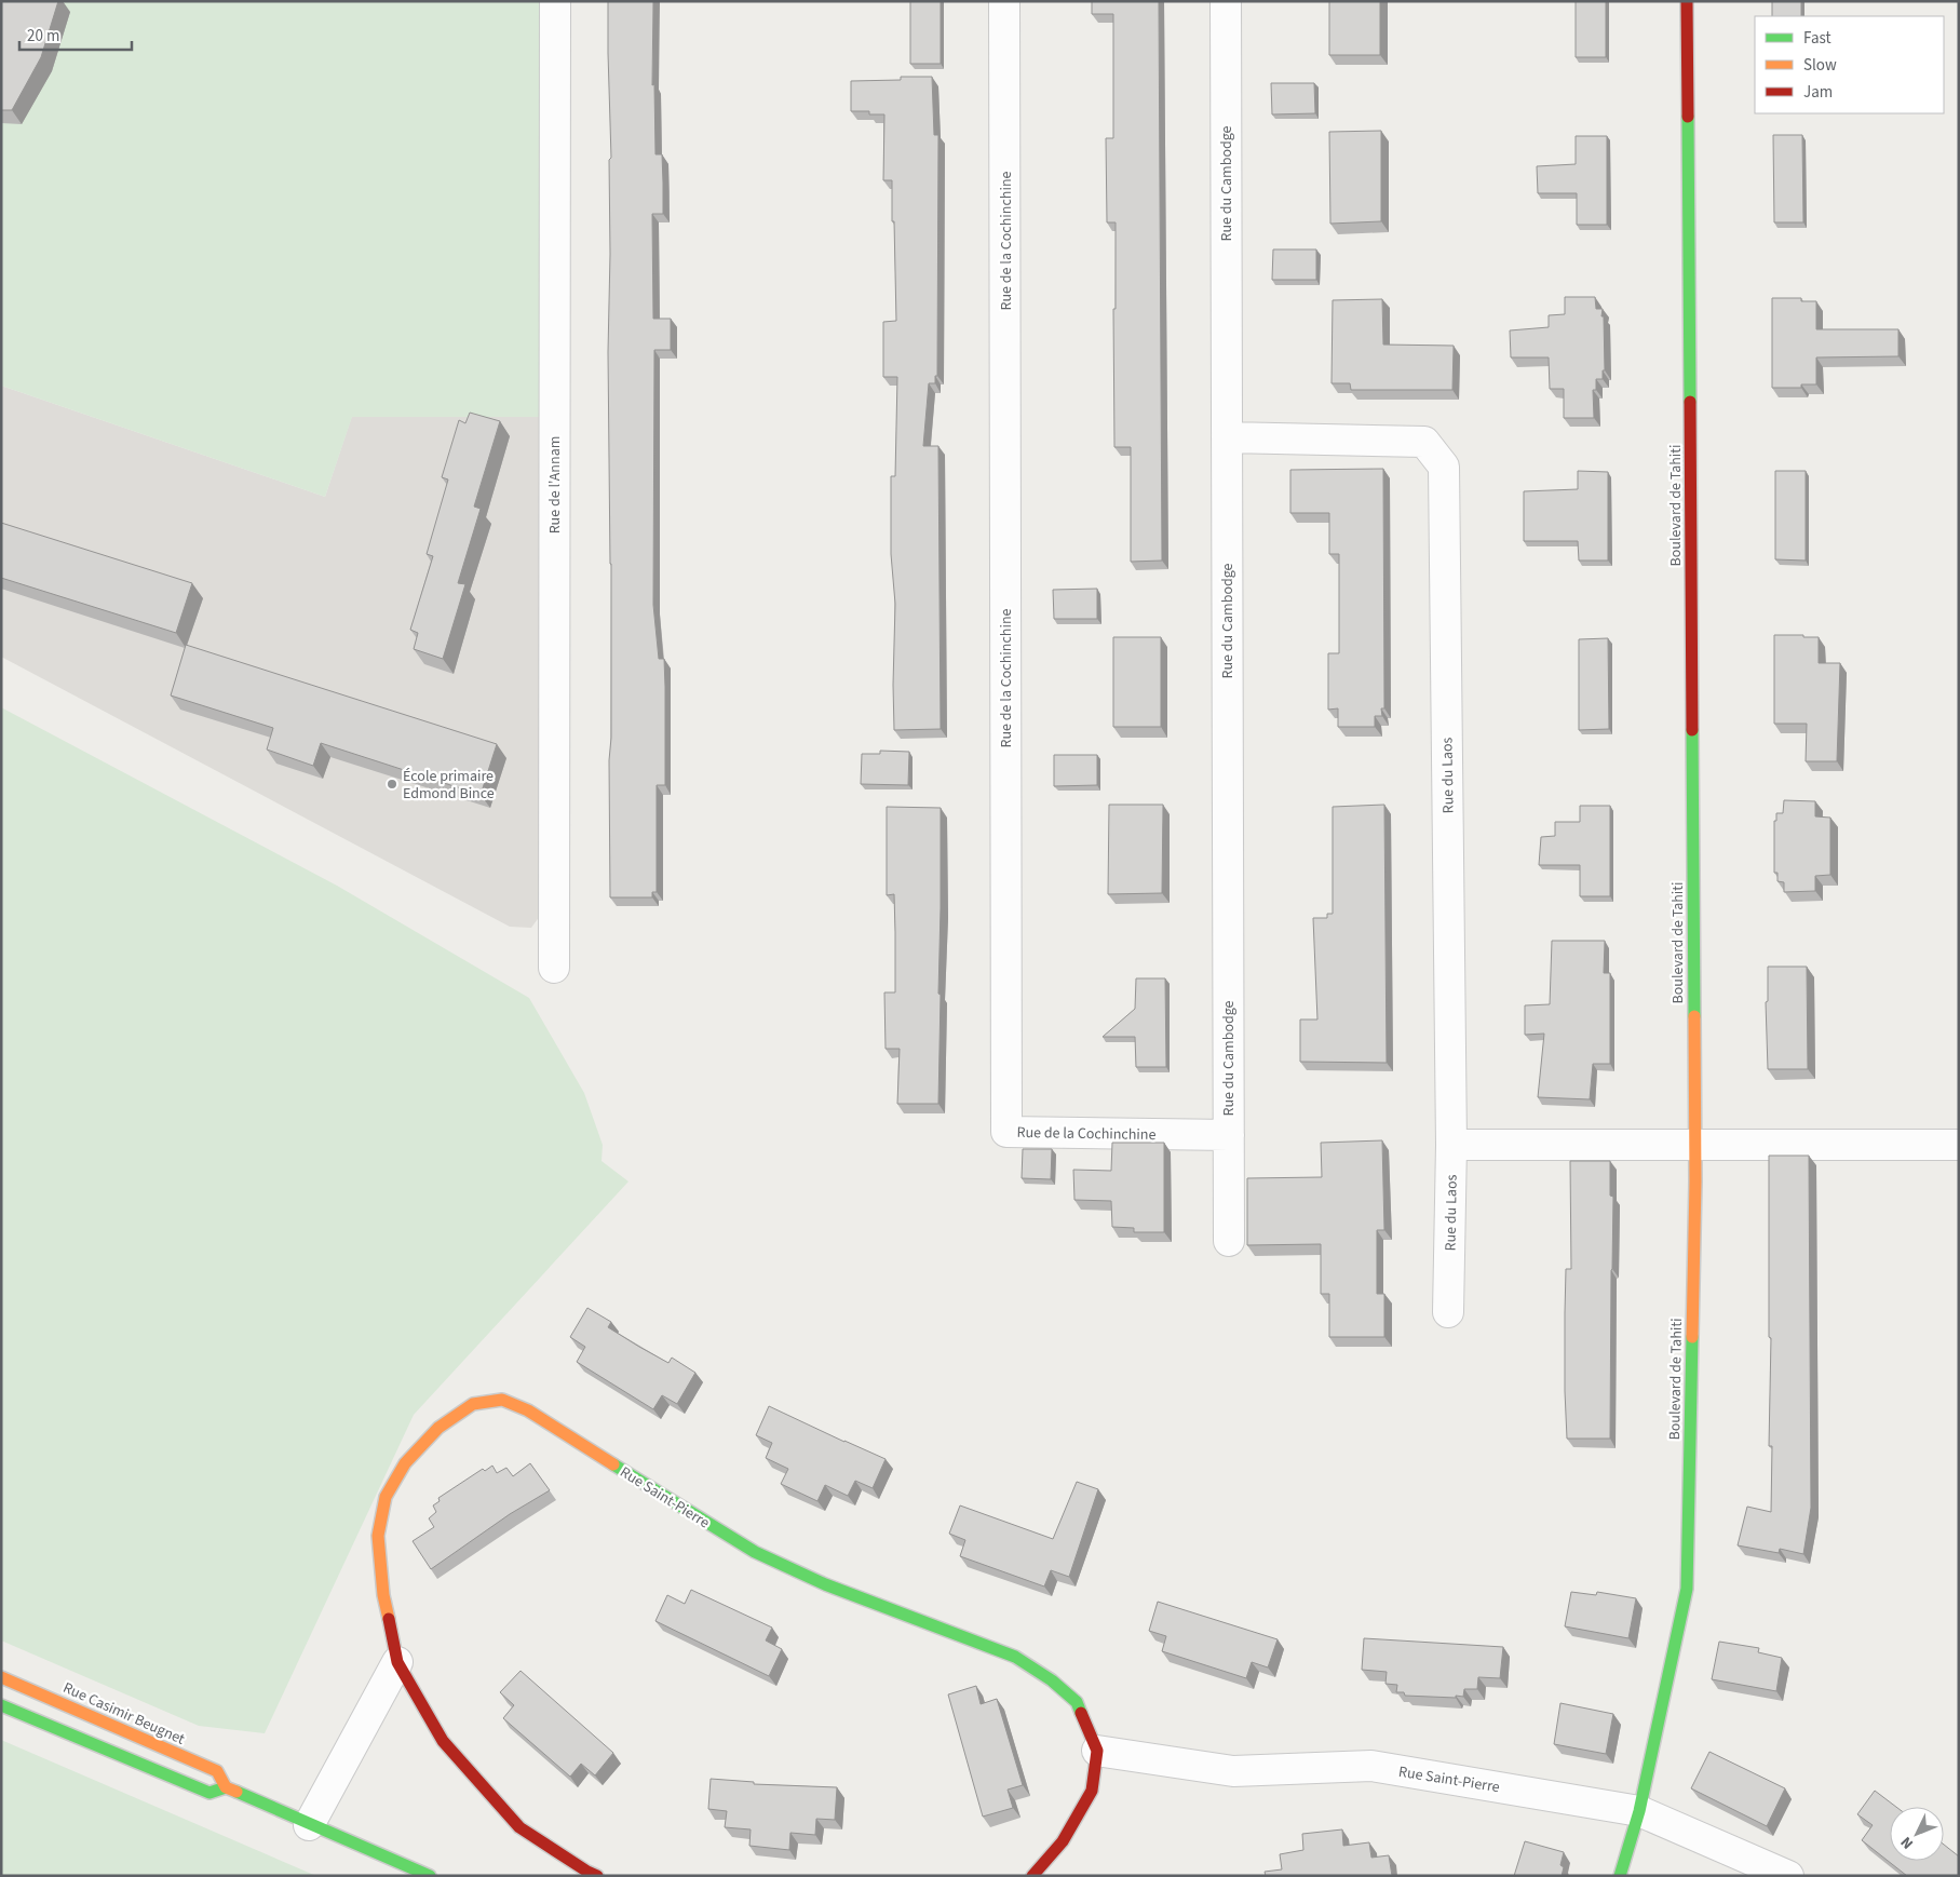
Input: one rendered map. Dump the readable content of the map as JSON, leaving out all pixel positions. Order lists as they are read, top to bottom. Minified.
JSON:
{"streets":{"street":["Rue du Cambodge","Rue de la Cochinchine","Rue de l'Annam","Boulevard de Tahiti","Rue du Laos","Rue Saint-Pierre","Rue Casimir Beugnet"]},"crossings":[["Rue du Cambodge","Rue de la Cochinchine"],["Rue du Cambodge","Rue du Laos"],["Boulevard de Tahiti","Rue Saint-Pierre"]],"places":["École primaire Edmond Bince"],"legend":["Fast","Slow","Jam"],"scale_bar":"20 m","north":"bottom left"}
